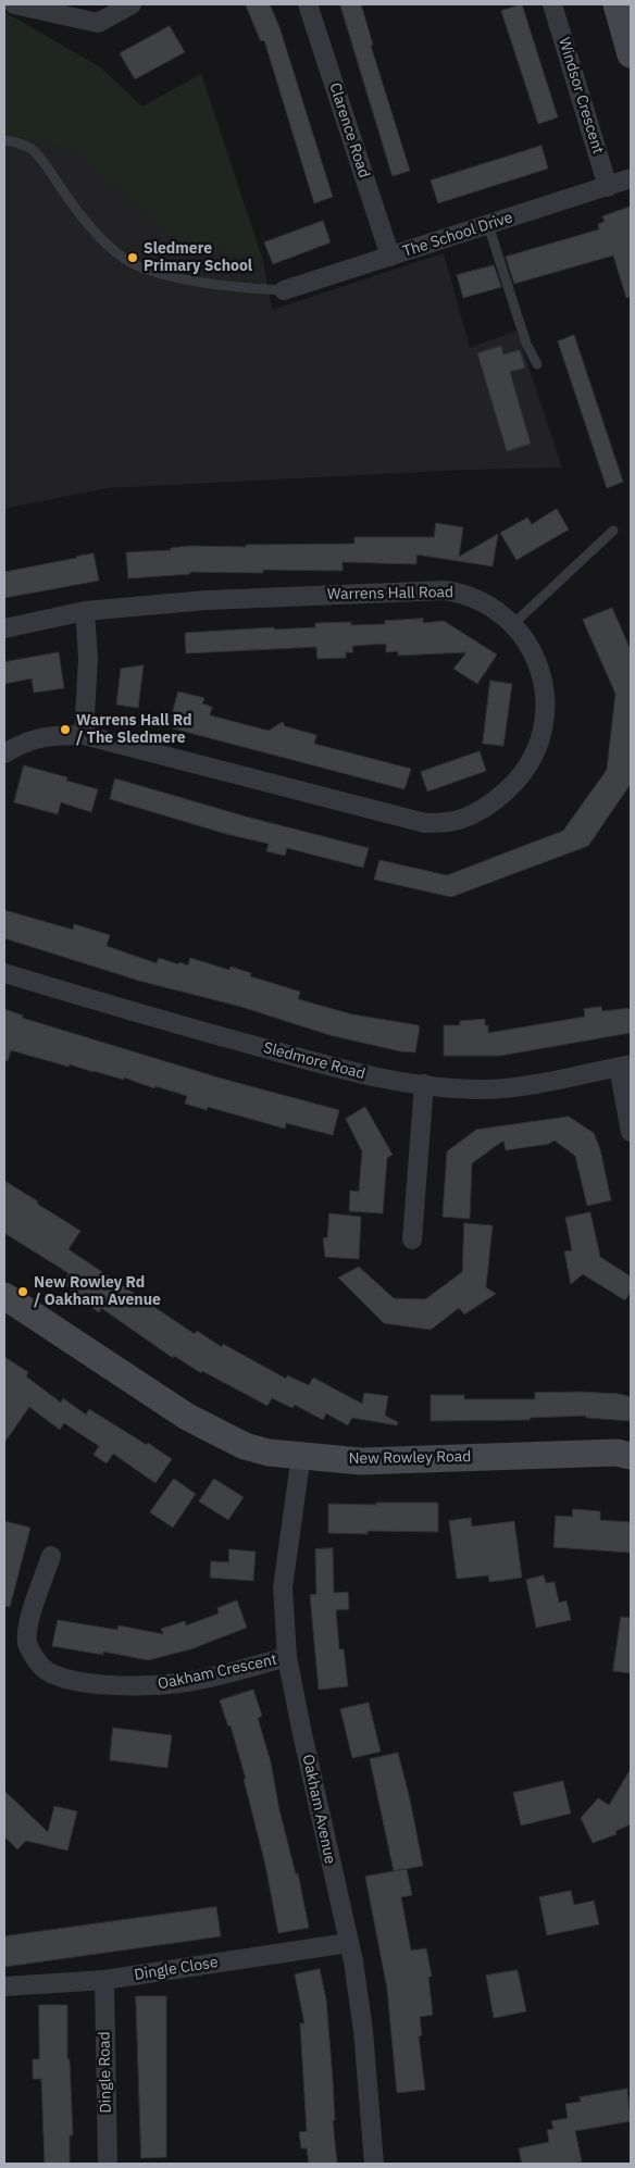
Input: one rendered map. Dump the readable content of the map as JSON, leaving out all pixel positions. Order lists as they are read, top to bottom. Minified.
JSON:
{"streets":{"main road":["New Rowley Road"],"street":["Windsor Crescent","Clarence Road","The School Drive","Warrens Hall Road","Sledmore Road","Oakham Crescent","Oakham Avenue","Dingle Close","Dingle Road"]},"crossings":[["Windsor Crescent","The School Drive"],["Clarence Road","The School Drive"],["New Rowley Road","Oakham Avenue"],["Oakham Crescent","Oakham Avenue"],["Oakham Avenue","Dingle Close"],["Dingle Close","Dingle Road"]],"places":["Sledmere Primary School","Warrens Hall Rd / The Sledmere","New Rowley Rd / Oakham Avenue"]}
